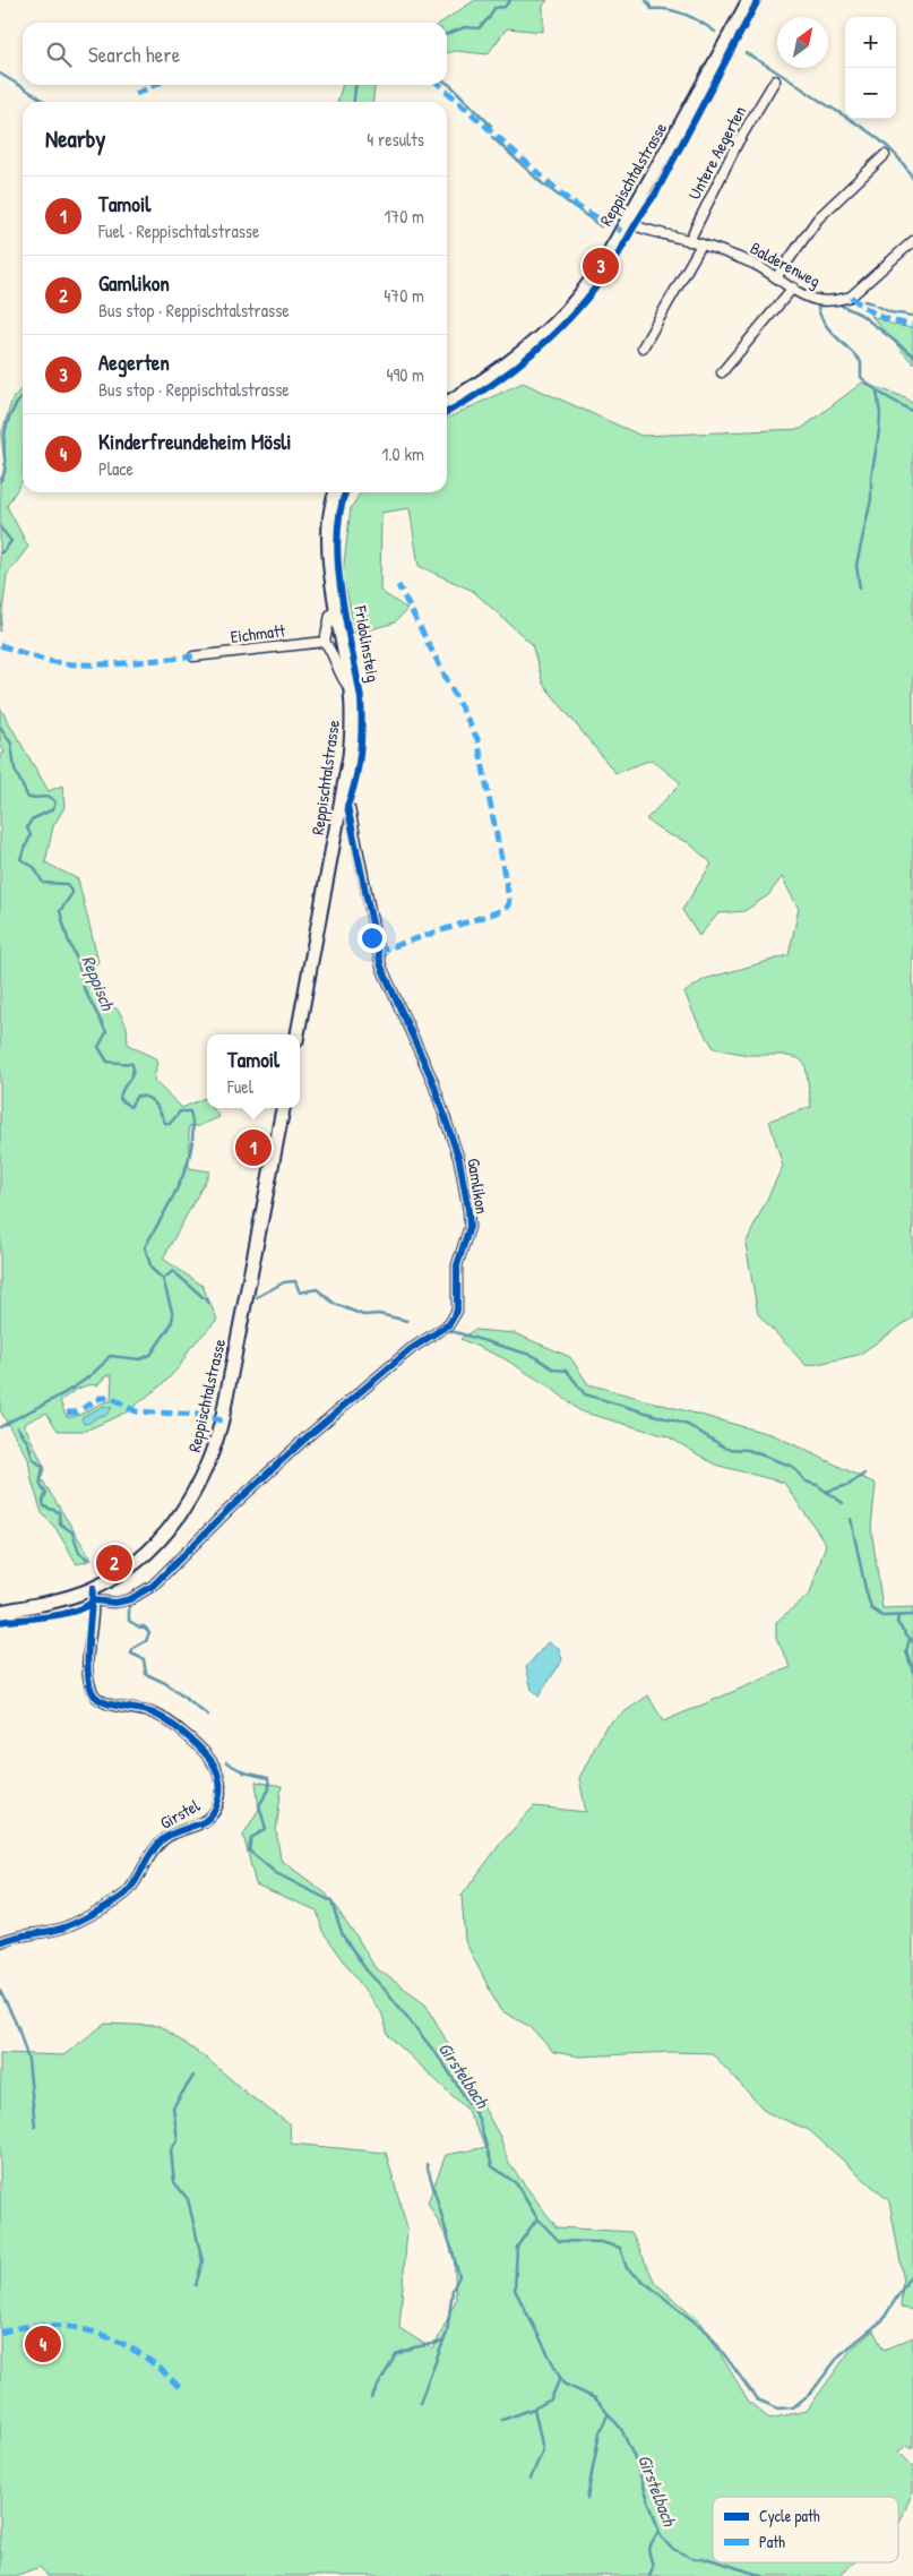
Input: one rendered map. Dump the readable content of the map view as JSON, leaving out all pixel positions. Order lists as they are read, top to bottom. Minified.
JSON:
{"streets":{"main road":["Reppischtalstrasse"],"street":["Untere Aegerten","Balderenweg","Eichmatt","Gamlikon","Girstel"],"cycle path":["Fridolinsteig"]},"crossings":[["Untere Aegerten","Balderenweg"],["Reppischtalstrasse","Balderenweg"],["Reppischtalstrasse","Gamlikon"],["Reppischtalstrasse","Girstel"],["Gamlikon","Girstel"]],"water":["Reppisch","Girstelbach"],"legend":["Cycle path","Path"],"north":"top right","page":{"map_buttons":["+","−"],"search":"Search here","heading":["Nearby","4 results"],"list":[{"mark":"1","name":"Tamoil","note":"Fuel · Reppischtalstrasse","value":"170 m"},{"mark":"2","name":"Gamlikon","note":"Bus stop · Reppischtalstrasse","value":"470 m"},{"mark":"3","name":"Aegerten","note":"Bus stop · Reppischtalstrasse","value":"490 m"},{"mark":"4","name":"Kinderfreundeheim Mösli","note":"Place","value":"1.0 km"}],"pins":["3","1","2","4"],"popup":["Tamoil","Fuel"]}}
